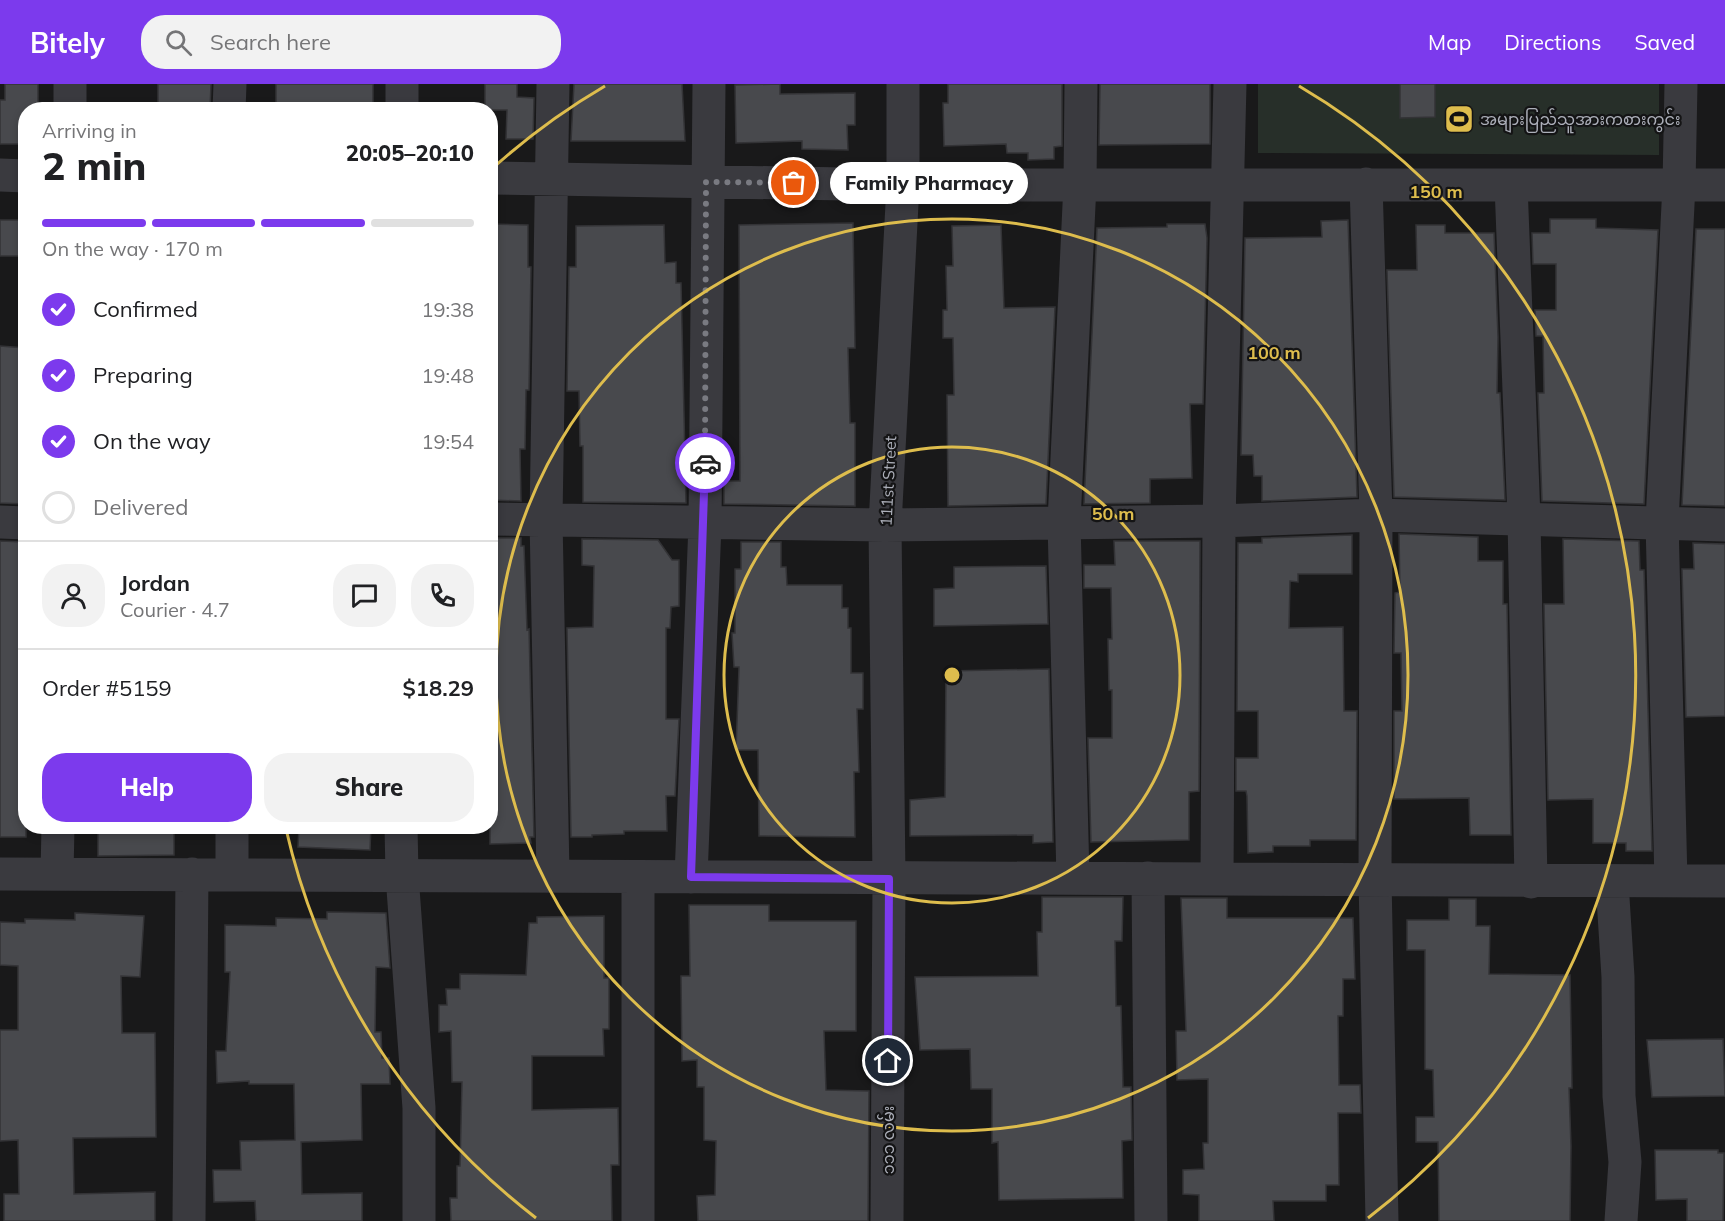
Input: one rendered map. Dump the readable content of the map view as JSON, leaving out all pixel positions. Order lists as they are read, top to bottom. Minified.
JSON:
{"streets":{"street":["111st Street","၁၁၁ လမ်း"]},"crossings":[["111st Street","၁၁၁ လမ်း"]],"places":{"sports":["အများပြည်သူအားကစားကွင်း"],"other":["Family Pharmacy"]},"page":{"header":"Bitely","search":"Search here","nav":["Map","Directions","Saved"],"heading":["2 min","Arriving in","20:05–20:10"],"panel":["Jordan","Courier · 4.7","Order #5159","$18.29"],"bubble":"Family Pharmacy","bar":"On the way · 170 m","list":[["Confirmed","19:38"],["Preparing","19:48"],["On the way","19:54"],"Delivered"],"buttons":["Help","Share"]},"rings":["150 m","100 m","50 m"]}
